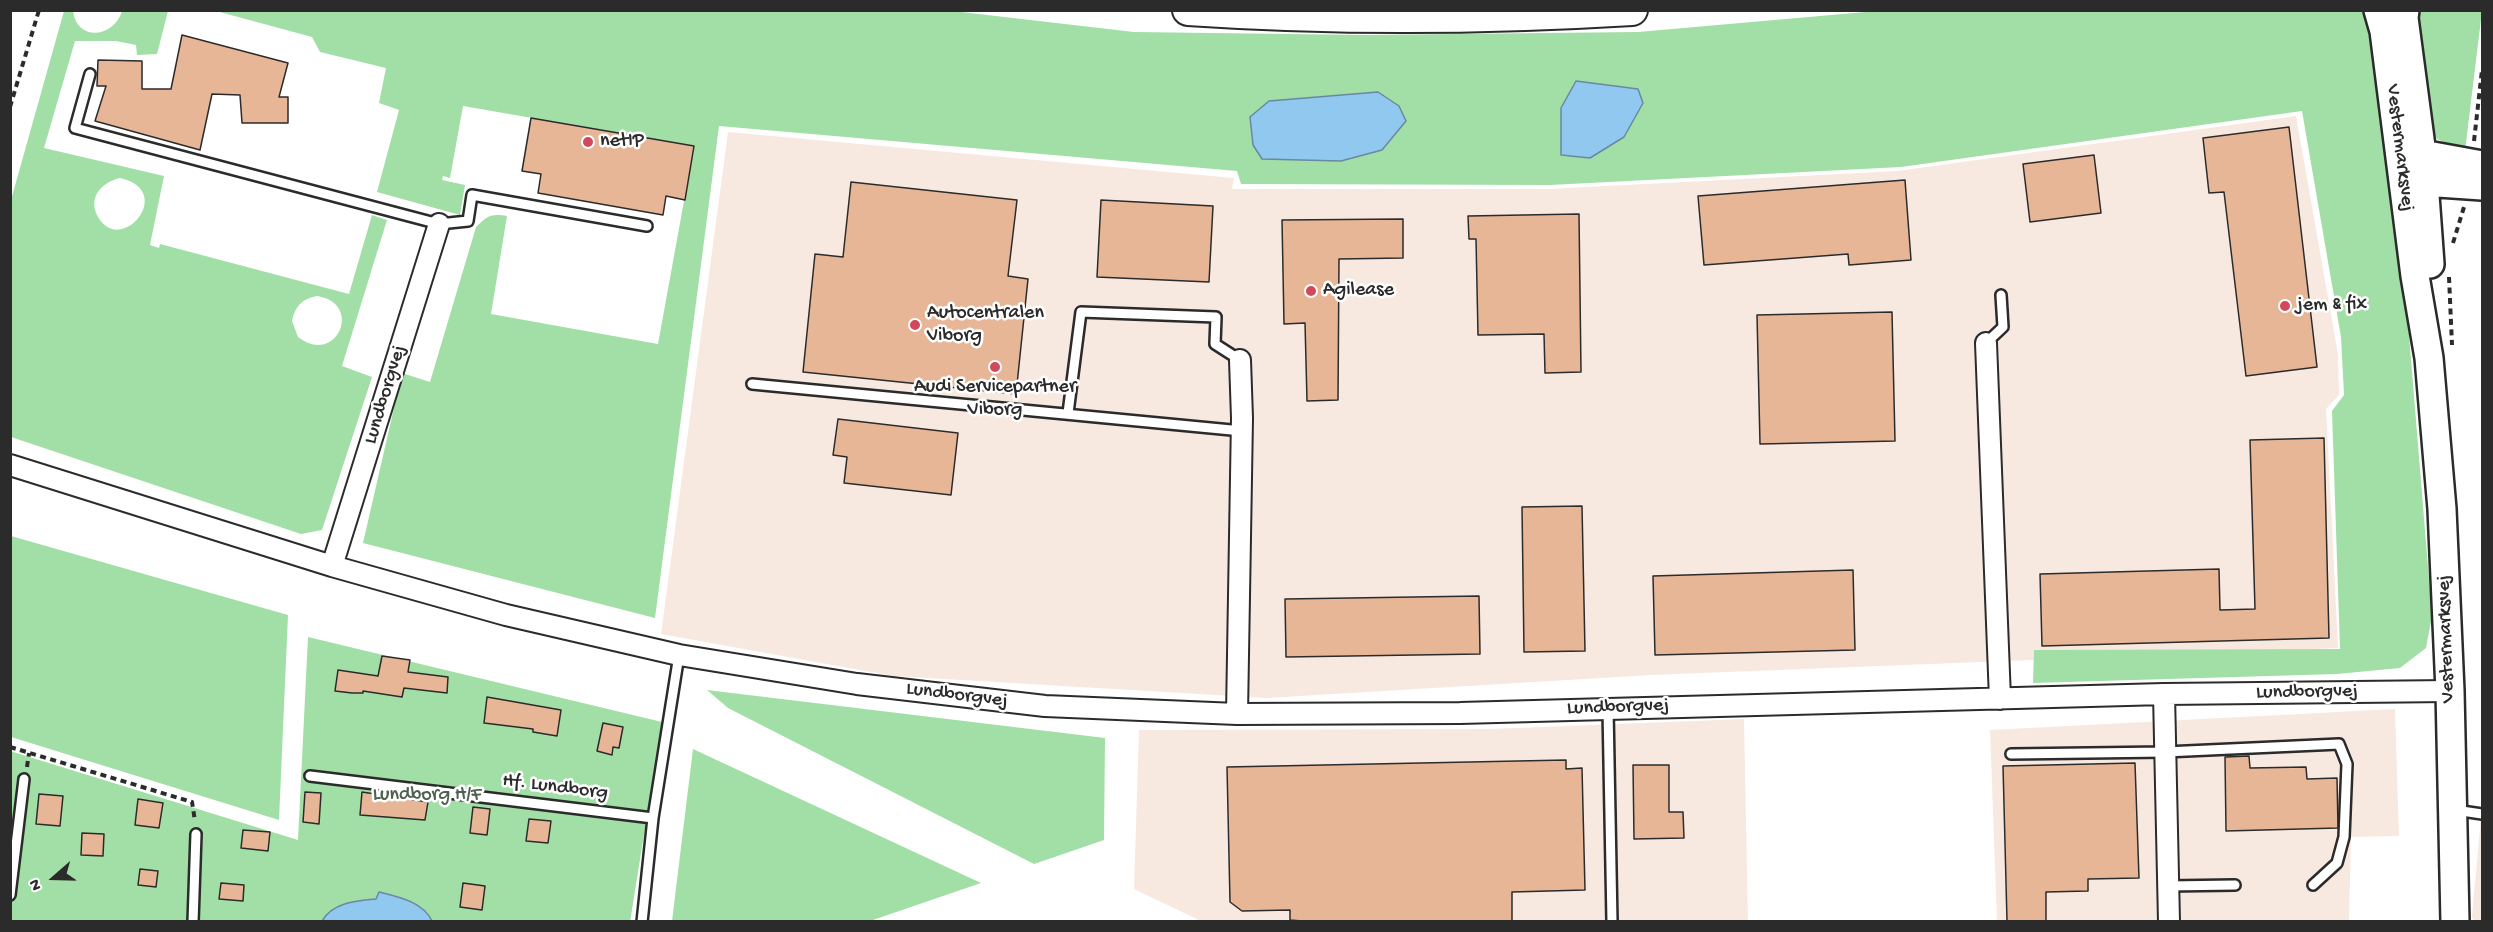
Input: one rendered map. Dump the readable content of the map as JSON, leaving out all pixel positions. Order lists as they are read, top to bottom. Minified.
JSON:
{"streets":{"street":["Vestermarksvej","Lundborgvej"],"lane":["Hf. Lundborg"]},"crossings":[["Vestermarksvej","Lundborgvej"]],"parks":["Lundborg H/F"],"places":["netIP","Agilease","jem & fix","Autocentralen Viborg","Audi Servicepartner Viborg"],"north":"left"}
